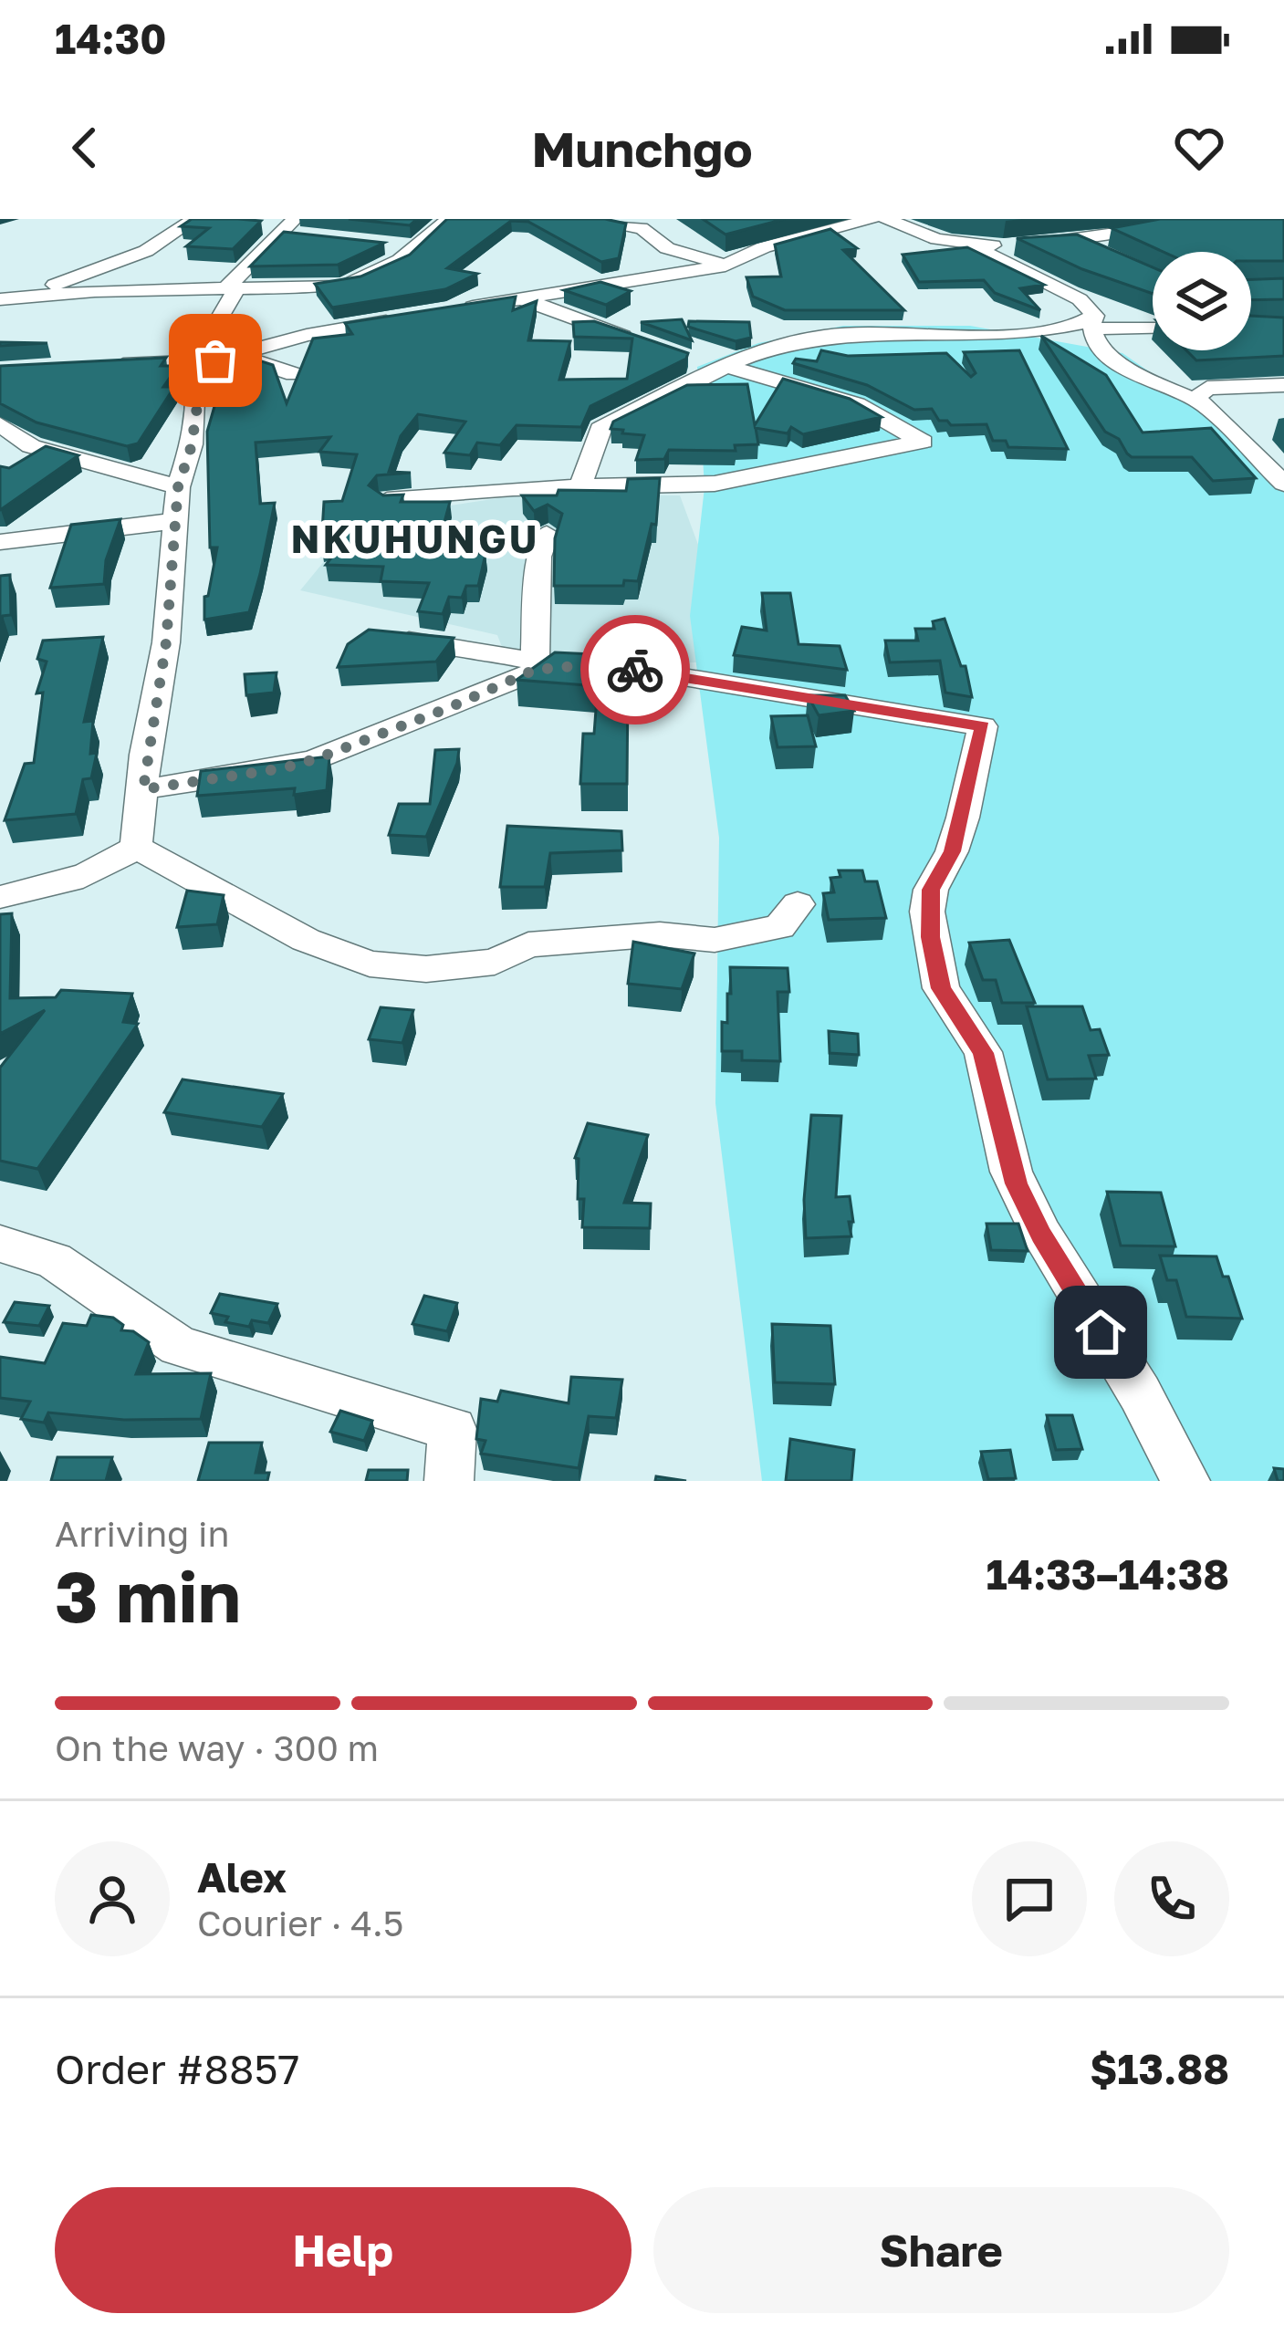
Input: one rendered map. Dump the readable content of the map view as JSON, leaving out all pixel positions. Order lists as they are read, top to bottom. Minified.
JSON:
{"districts":["NKUHUNGU"],"page":{"status":"14:30","header":"Munchgo","heading":["3 min","Arriving in","14:33–14:38"],"panel":["Alex","Courier · 4.5","Order #8857","$13.88"],"bar":"On the way · 300 m","buttons":["Help","Share"]}}
